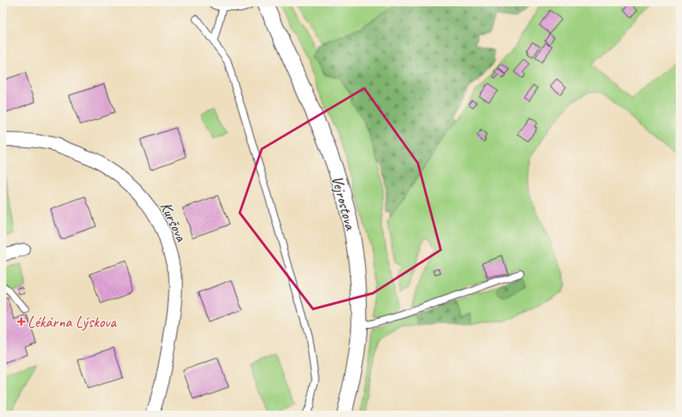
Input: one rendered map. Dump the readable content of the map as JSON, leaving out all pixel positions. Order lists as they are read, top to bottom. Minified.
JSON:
{"streets":{"street":["Vejrostova","Kuršova"]},"places":{"health":["Lékárna Lýskova"]}}
